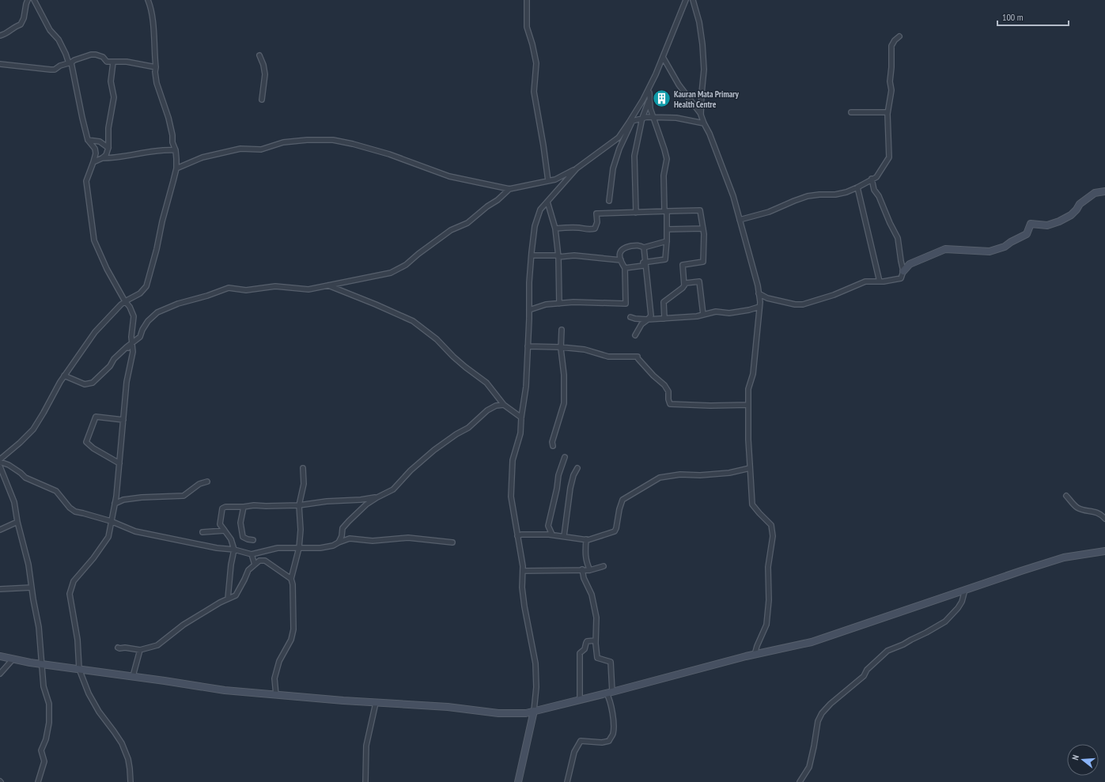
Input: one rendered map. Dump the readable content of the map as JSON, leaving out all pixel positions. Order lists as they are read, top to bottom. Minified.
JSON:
{"places":{"building":["Kauran Mata Primary Health Centre"]},"scale_bar":"100 m","north":"left"}
